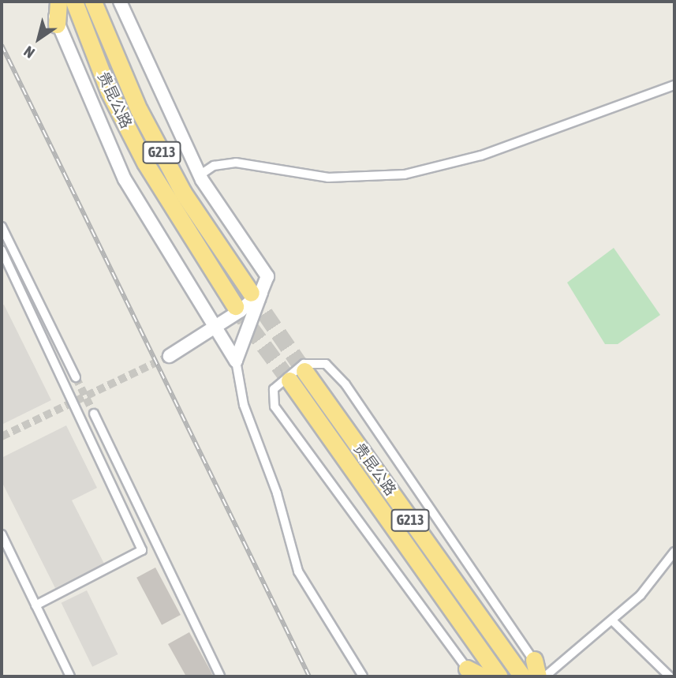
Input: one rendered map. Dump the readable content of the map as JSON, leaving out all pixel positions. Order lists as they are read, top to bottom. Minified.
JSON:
{"streets":{"highway":["贵昆公路","G213"]},"north":"bottom left"}
